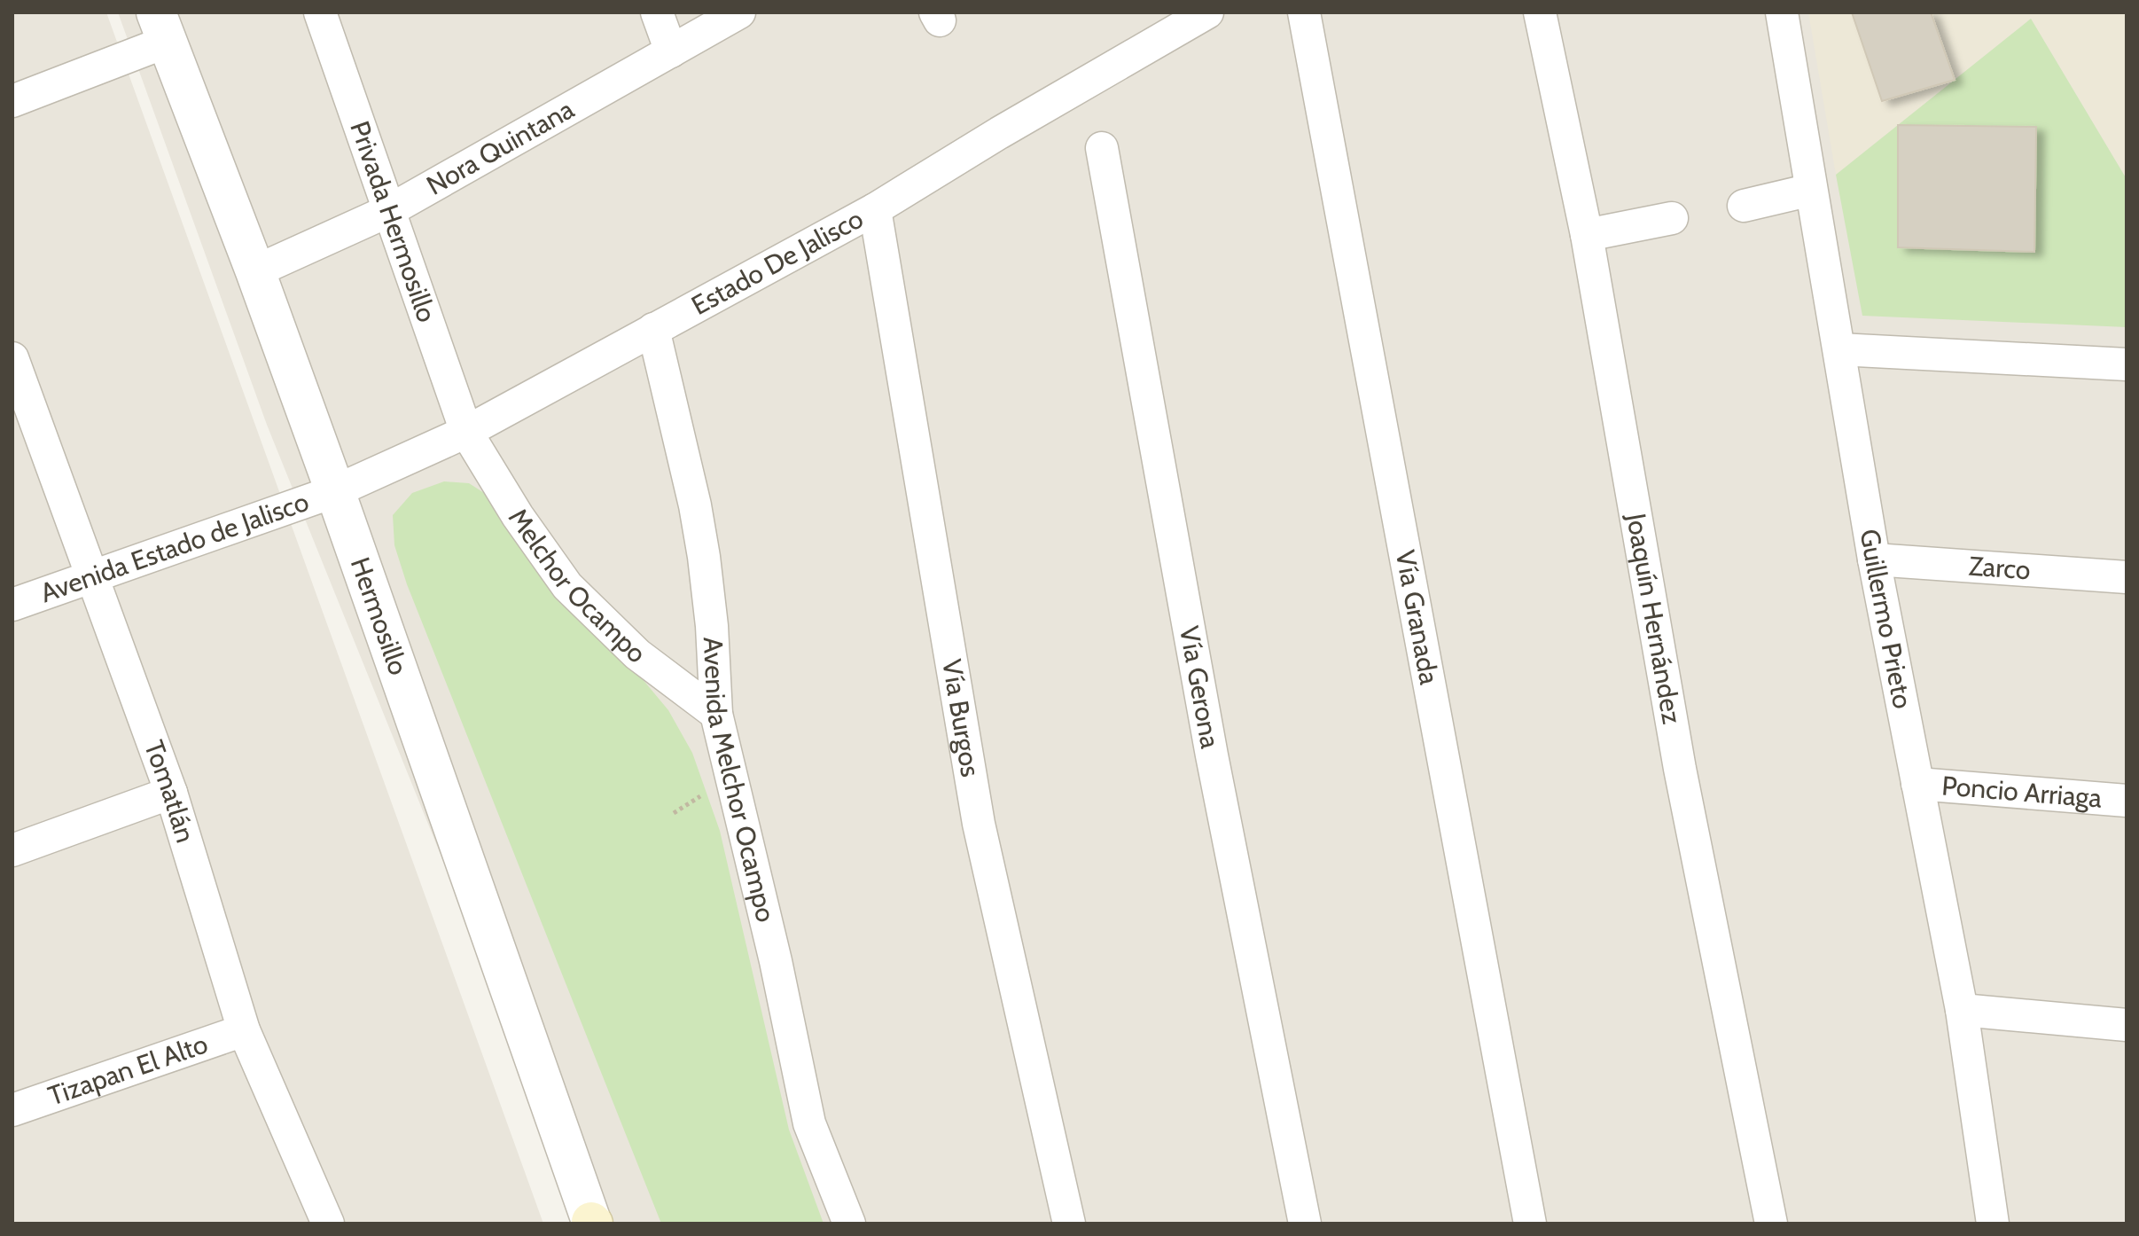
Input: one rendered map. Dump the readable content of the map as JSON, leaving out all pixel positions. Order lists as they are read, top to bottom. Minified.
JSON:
{"streets":{"street":["Nora Quintana","Privada Hermosillo","Estado De Jalisco","Avenida Estado de Jalisco","Zarco","Melchor Ocampo","Hermosillo","Vía Granada","Joaquín Hernández","Guillermo Prieto","Vía Gerona","Vía Burgos","Avenida Melchor Ocampo","Tomatlán","Poncio Arriaga","Tizapan El Alto"]},"crossings":[["Nora Quintana","Privada Hermosillo"],["Nora Quintana","Hermosillo"],["Privada Hermosillo","Estado De Jalisco"],["Privada Hermosillo","Melchor Ocampo"],["Estado De Jalisco","Avenida Estado de Jalisco"],["Estado De Jalisco","Melchor Ocampo"],["Estado De Jalisco","Hermosillo"],["Estado De Jalisco","Vía Burgos"],["Estado De Jalisco","Avenida Melchor Ocampo"],["Avenida Estado de Jalisco","Hermosillo"],["Avenida Estado de Jalisco","Tomatlán"],["Zarco","Guillermo Prieto"],["Melchor Ocampo","Avenida Melchor Ocampo"],["Guillermo Prieto","Poncio Arriaga"],["Tomatlán","Tizapan El Alto"]]}
